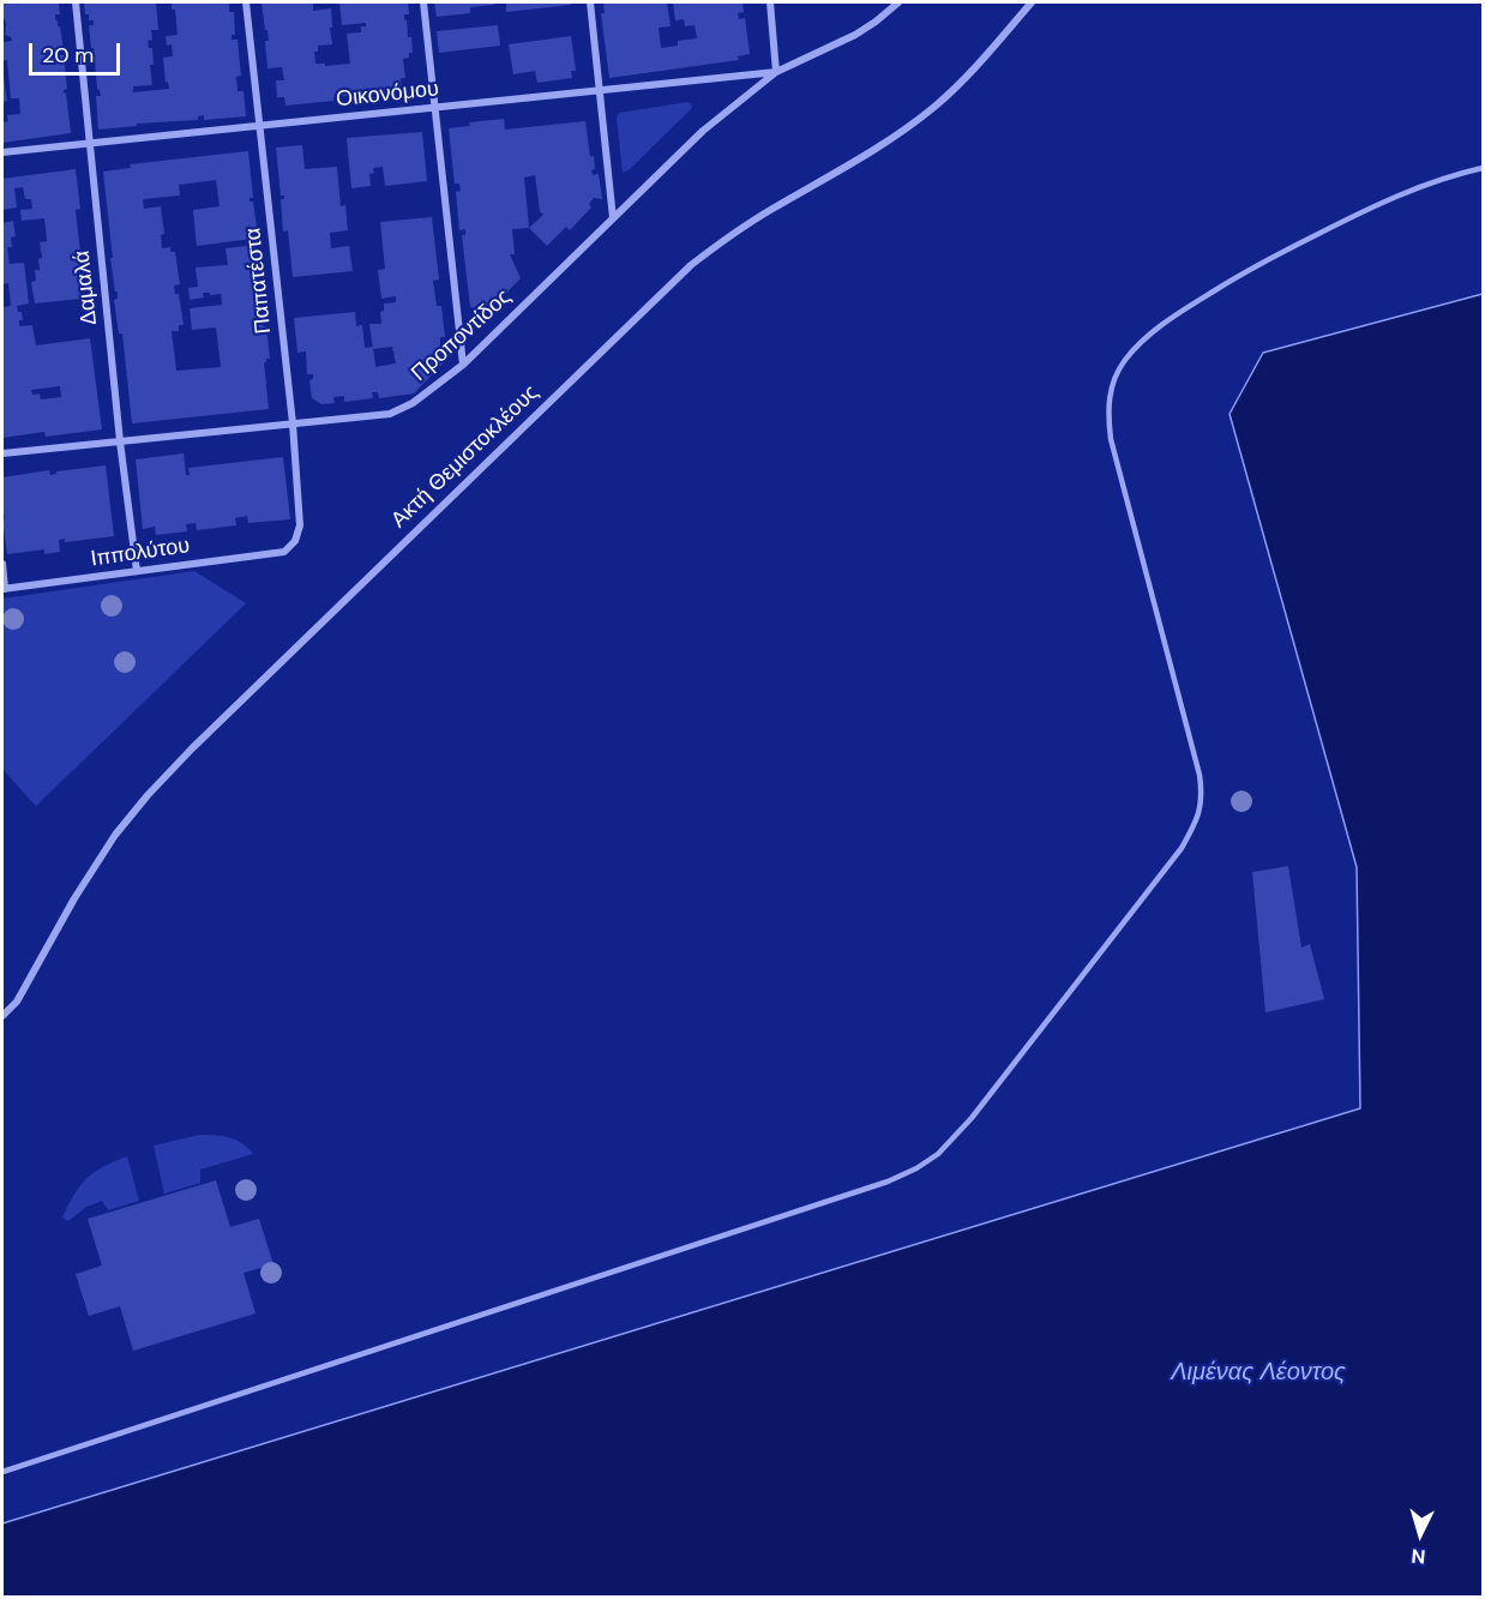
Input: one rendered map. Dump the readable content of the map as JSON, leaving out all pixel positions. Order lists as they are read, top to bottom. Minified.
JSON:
{"streets":{"street":["Οικονόμου","Παπατέστα","Δαμαλά","Προποντίδος","Ακτή Θεμιστοκλέους","Ιππολύτου"]},"crossings":[["Οικονόμου","Παπατέστα"],["Οικονόμου","Δαμαλά"],["Οικονόμου","Προποντίδος"],["Παπατέστα","Προποντίδος"],["Παπατέστα","Ιππολύτου"],["Δαμαλά","Προποντίδος"],["Δαμαλά","Ιππολύτου"]],"water":["Λιμένας Λέοντος"],"scale_bar":"20 m","north":"bottom"}
